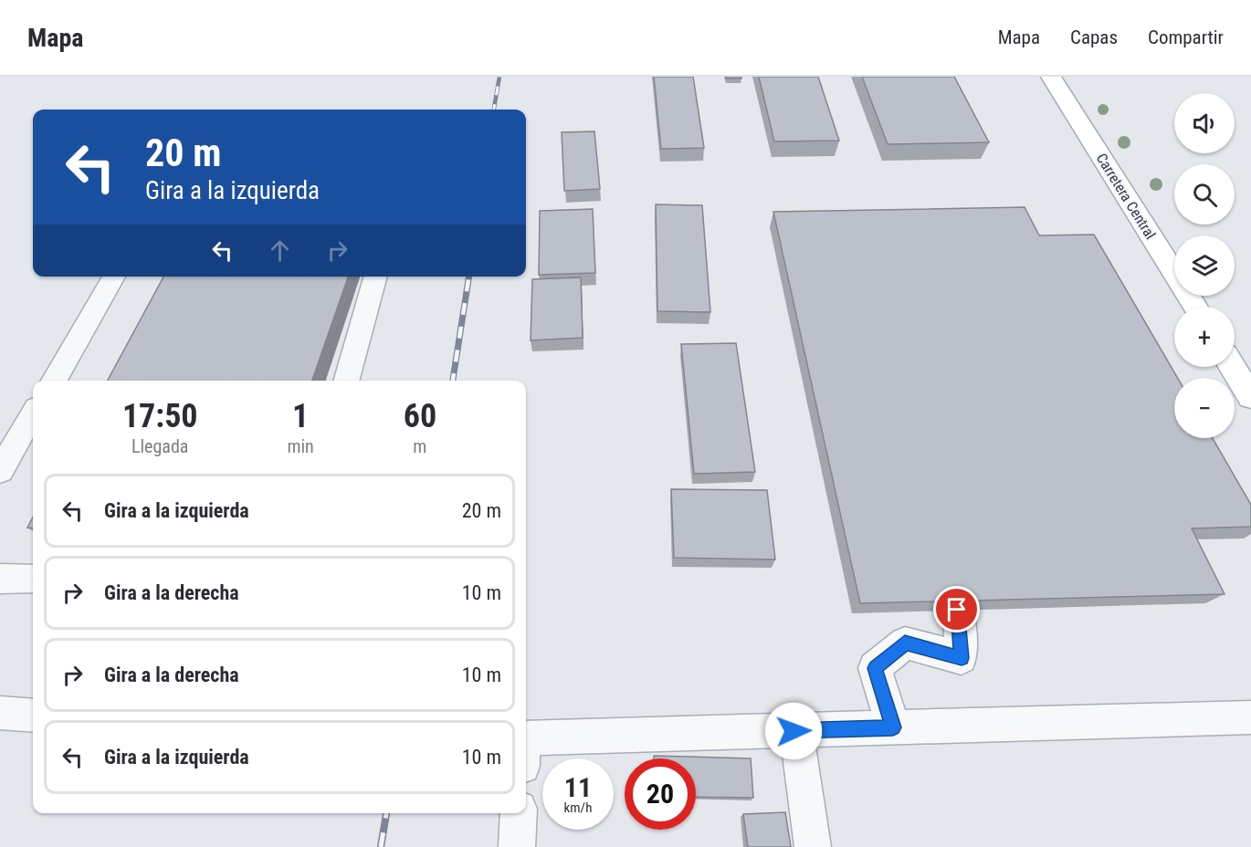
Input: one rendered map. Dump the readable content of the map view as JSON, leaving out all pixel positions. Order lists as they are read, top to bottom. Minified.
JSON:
{"streets":{"main road":["Carretera Central"]},"page":{"header":"Mapa","nav":["Mapa","Capas","Compartir"],"map_buttons":["+","−"],"turn":["20 m","Gira a la izquierda"],"eta":["17:50","Llegada","1","min","60","m"],"list":[{"name":"Gira a la izquierda","value":"20 m"},{"name":"Gira a la derecha","value":"10 m"},{"name":"Gira a la derecha","value":"10 m"},{"name":"Gira a la izquierda","value":"10 m"}],"speed":"11 km/h","limit":"20"}}
